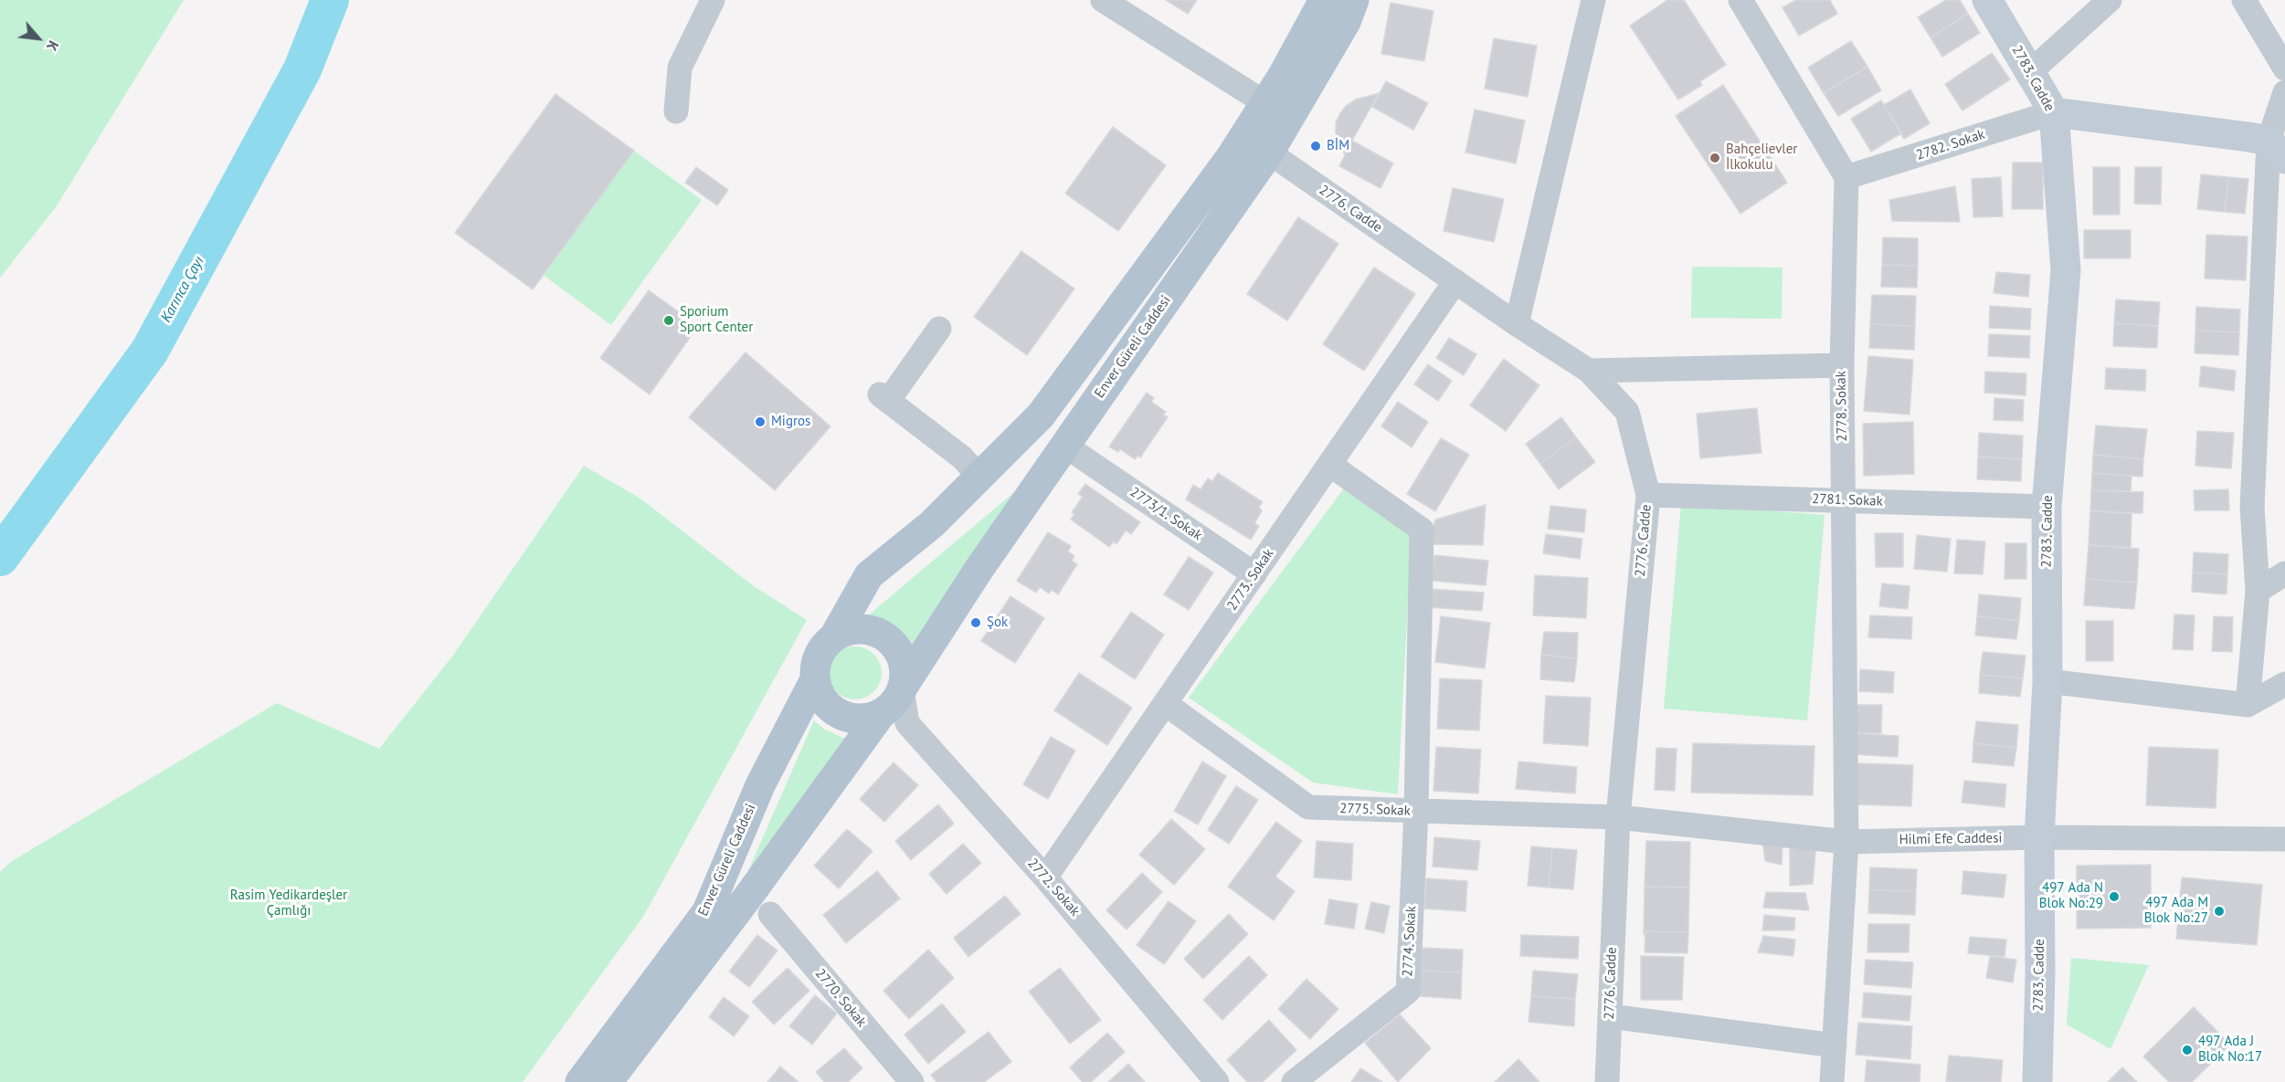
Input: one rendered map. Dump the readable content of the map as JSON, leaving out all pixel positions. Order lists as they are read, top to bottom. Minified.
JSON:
{"streets":{"main road":["2783. Cadde","Enver Güreli Caddesi"],"street":["2782. Sokak","2776. Cadde","2778. Sokak","2781. Sokak","2773/1. Sokak","2773. Sokak","2775. Sokak","Hilmi Efe Caddesi","2772. Sokak","2774. Sokak","2770. Sokak"]},"crossings":[["2783. Cadde","2782. Sokak"],["2783. Cadde","2781. Sokak"],["2783. Cadde","Hilmi Efe Caddesi"],["2782. Sokak","2778. Sokak"],["2776. Cadde","Enver Güreli Caddesi"],["2776. Cadde","2781. Sokak"],["2776. Cadde","2773. Sokak"],["2776. Cadde","2775. Sokak"],["2776. Cadde","Hilmi Efe Caddesi"],["Enver Güreli Caddesi","2772. Sokak"],["2778. Sokak","2781. Sokak"],["2778. Sokak","Hilmi Efe Caddesi"],["2773/1. Sokak","2773. Sokak"],["2773. Sokak","2775. Sokak"],["2773. Sokak","2772. Sokak"],["2773. Sokak","2774. Sokak"],["2775. Sokak","Hilmi Efe Caddesi"],["2775. Sokak","2774. Sokak"]],"water":["Karınca Çayı"],"parks":["Rasim Yedikardeşler Çamlığı"],"places":["BİM","Bahçelievler İlkokulu","Sporium Sport Center","Migros","Şok","497 Ada N Blok No:29","497 Ada M Blok No:27","497 Ada J Blok No:17"],"north":"bottom right"}
